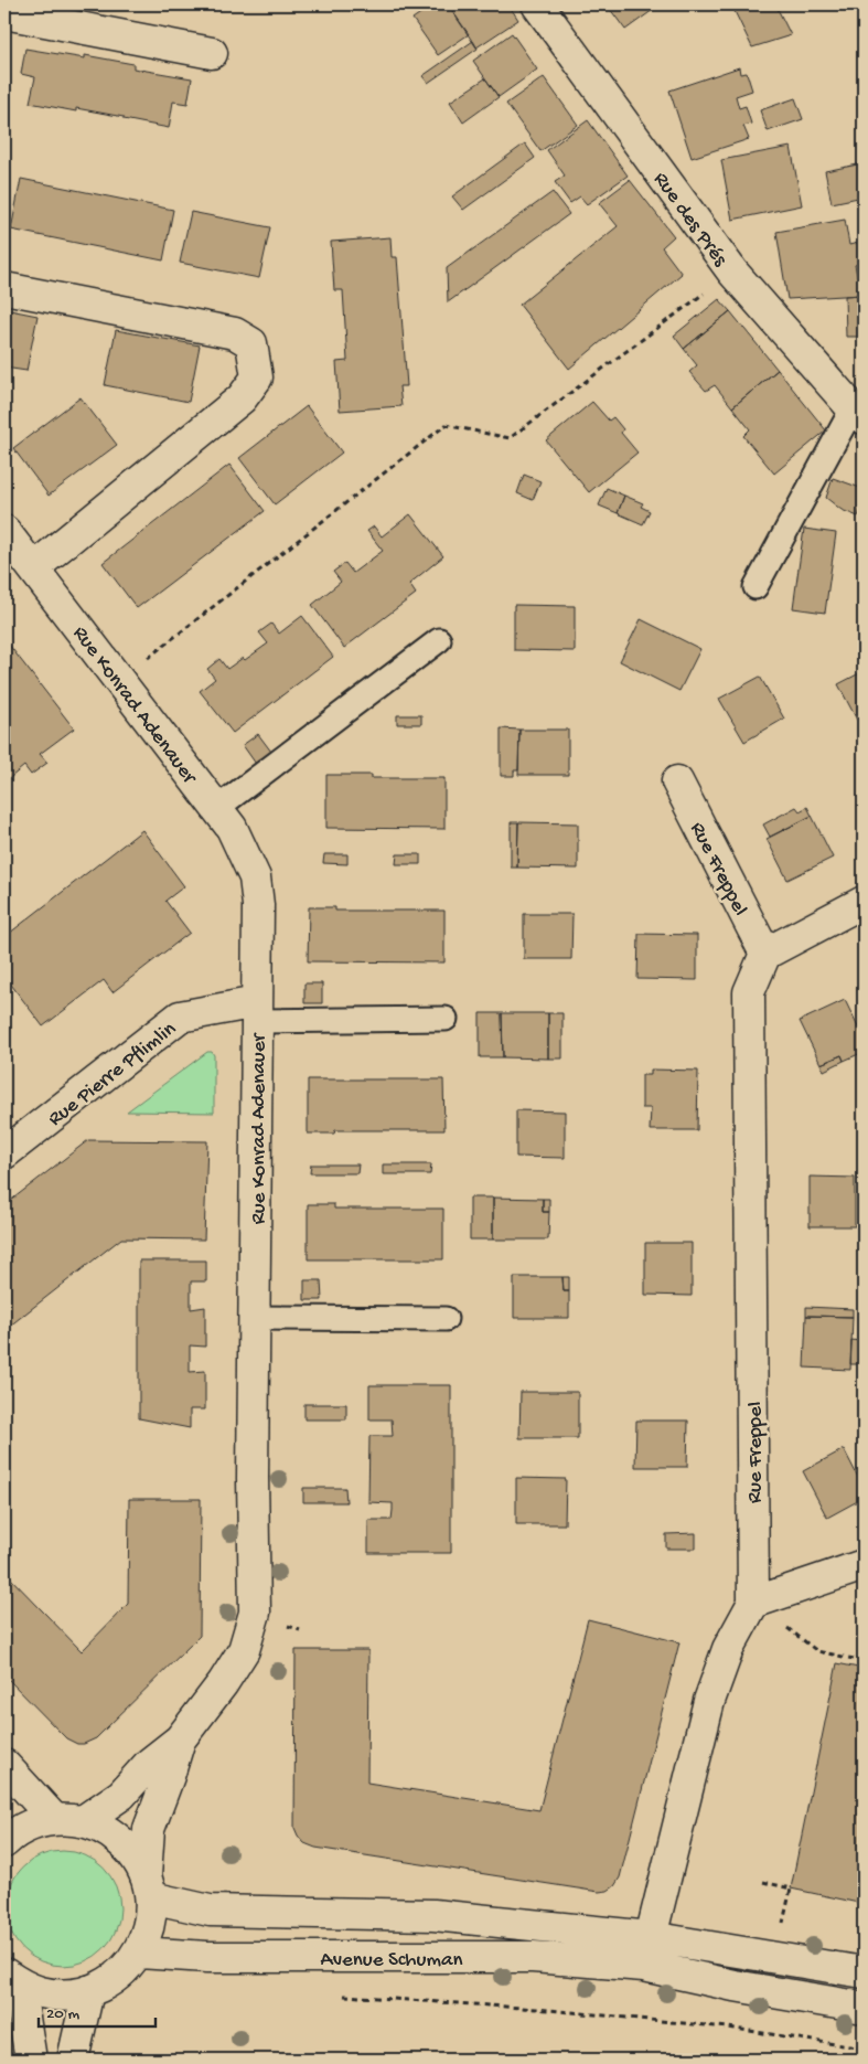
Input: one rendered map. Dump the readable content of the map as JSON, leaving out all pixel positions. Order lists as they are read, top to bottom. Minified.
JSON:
{"streets":{"street":["Rue des Prés","Rue Konrad Adenauer","Rue Freppel","Rue Pierre Pflimlin","Avenue Schuman"]},"crossings":[["Rue Konrad Adenauer","Rue Pierre Pflimlin"],["Rue Konrad Adenauer","Avenue Schuman"]],"scale_bar":"20 m"}
